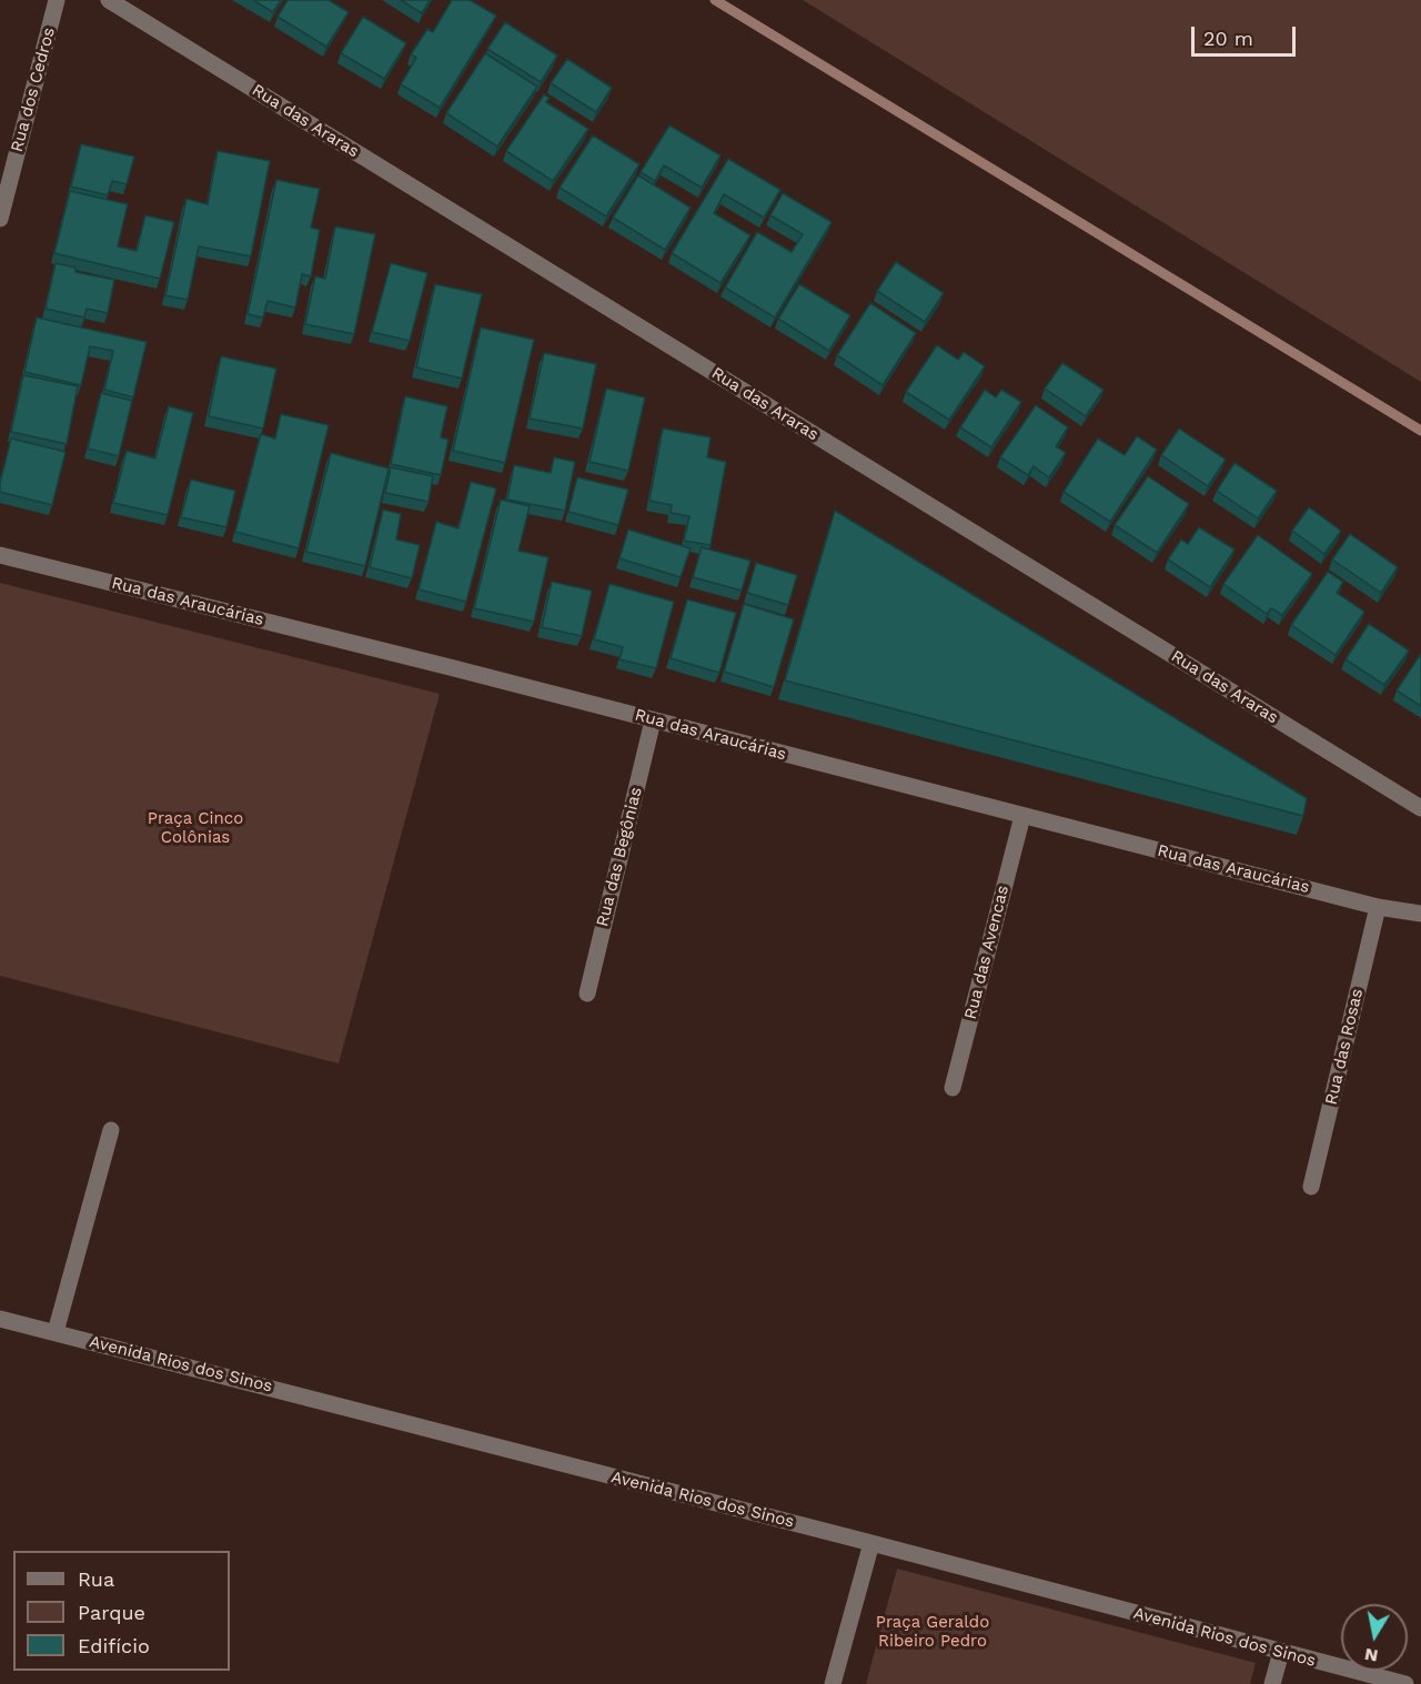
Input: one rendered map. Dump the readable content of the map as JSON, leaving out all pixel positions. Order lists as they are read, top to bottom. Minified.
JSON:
{"streets":{"street":["Rua dos Cedros","Rua das Araras","Rua das Araucárias","Rua das Begônias","Rua das Avencas","Rua das Rosas","Avenida Rios dos Sinos"]},"crossings":[["Rua das Araucárias","Rua das Begônias"],["Rua das Araucárias","Rua das Avencas"],["Rua das Araucárias","Rua das Rosas"]],"parks":["Praça Cinco Colônias","Praça Geraldo Ribeiro Pedro"],"legend":["Rua","Parque","Edifício"],"scale_bar":"20 m","north":"bottom"}
